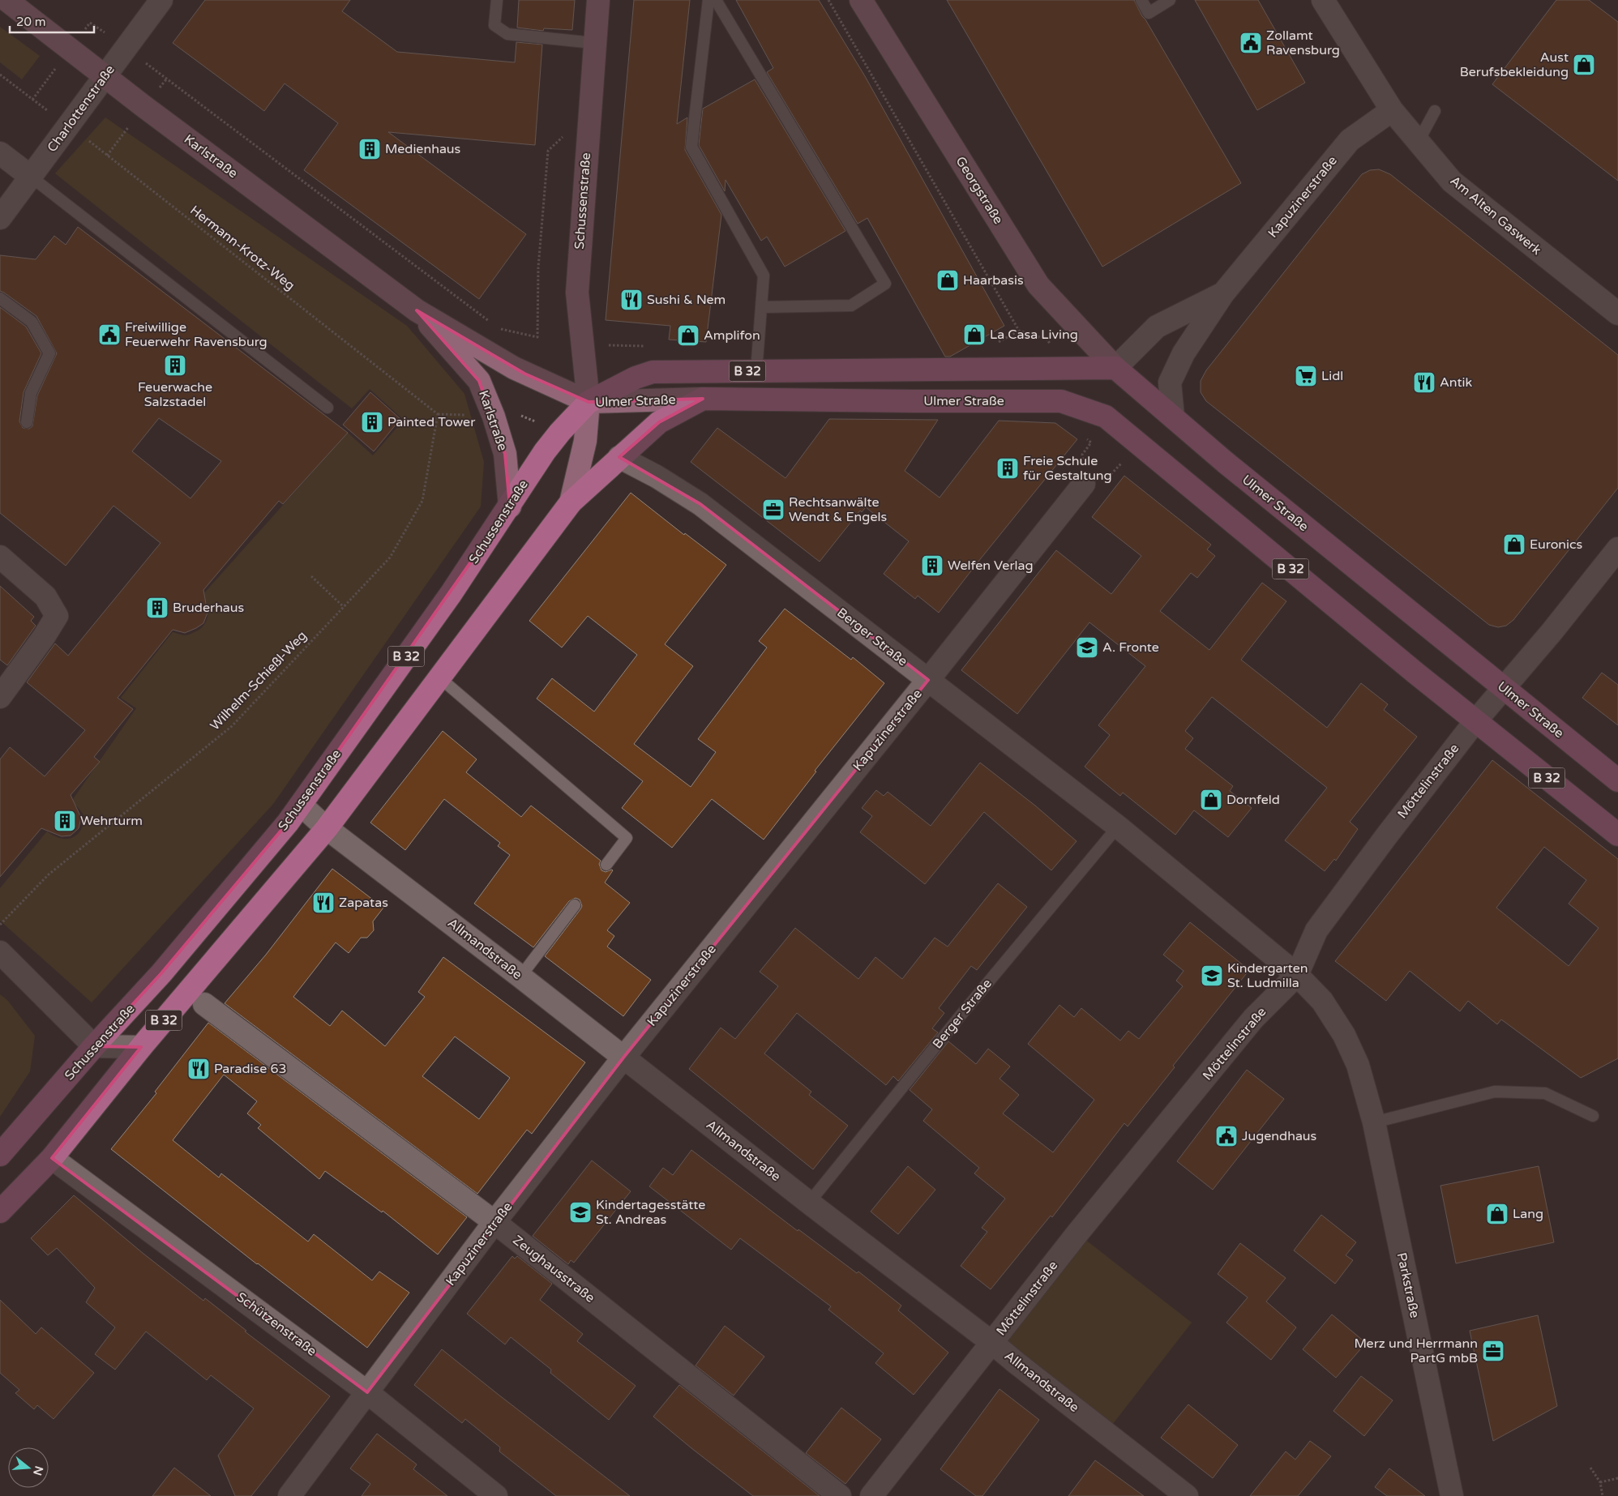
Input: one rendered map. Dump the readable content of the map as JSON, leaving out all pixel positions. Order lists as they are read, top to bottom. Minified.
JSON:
{"streets":{"main road":["Karlstraße","Georgstraße","Schussenstraße","B 32","Ulmer Straße"],"street":["Charlottenstraße","Kapuzinerstraße","Am Alten Gaswerk","Berger Straße","Möttelinstraße","Allmandstraße","Zeughausstraße","Parkstraße","Schützenstraße"],"path":["Hermann-Krotz-Weg","Wilhelm-Schießl-Weg"]},"crossings":[["Charlottenstraße","Karlstraße"],["Charlottenstraße","Hermann-Krotz-Weg"],["Karlstraße","Schussenstraße"],["Karlstraße","Ulmer Straße"],["Georgstraße","Kapuzinerstraße"],["Georgstraße","Ulmer Straße"],["Kapuzinerstraße","Am Alten Gaswerk"],["Kapuzinerstraße","Ulmer Straße"],["Kapuzinerstraße","Berger Straße"],["Kapuzinerstraße","Allmandstraße"],["Kapuzinerstraße","Zeughausstraße"],["Kapuzinerstraße","Schützenstraße"],["Schussenstraße","Ulmer Straße"],["Schussenstraße","Berger Straße"],["Schussenstraße","Allmandstraße"],["Schussenstraße","Schützenstraße"],["Hermann-Krotz-Weg","Wilhelm-Schießl-Weg"],["Ulmer Straße","Möttelinstraße"],["Berger Straße","Möttelinstraße"],["Berger Straße","Allmandstraße"],["Berger Straße","Parkstraße"],["Möttelinstraße","Allmandstraße"],["Möttelinstraße","Parkstraße"]],"places":{"public building":["Zollamt Ravensburg","Freiwillige Feuerwehr Ravensburg","Jugendhaus"],"shop":["Aust Berufsbekleidung","Haarbasis","La Casa Living","Amplifon","Euronics","Dornfeld","Lang"],"building":["Medienhaus","Feuerwache Salzstadel","Painted Tower","Freie Schule für Gestaltung","Welfen Verlag","Bruderhaus","Wehrturm"],"restaurant":["Sushi & Nem","Antik","Zapatas","Paradise 63"],"supermarket":["Lidl"],"office":["Rechtsanwälte Wendt & Engels","Merz und Herrmann PartG mbB"],"school or university":["A. Fronte","Kindergarten St. Ludmilla","Kindertagesstätte St. Andreas"]},"scale_bar":"20 m","north":"right"}
